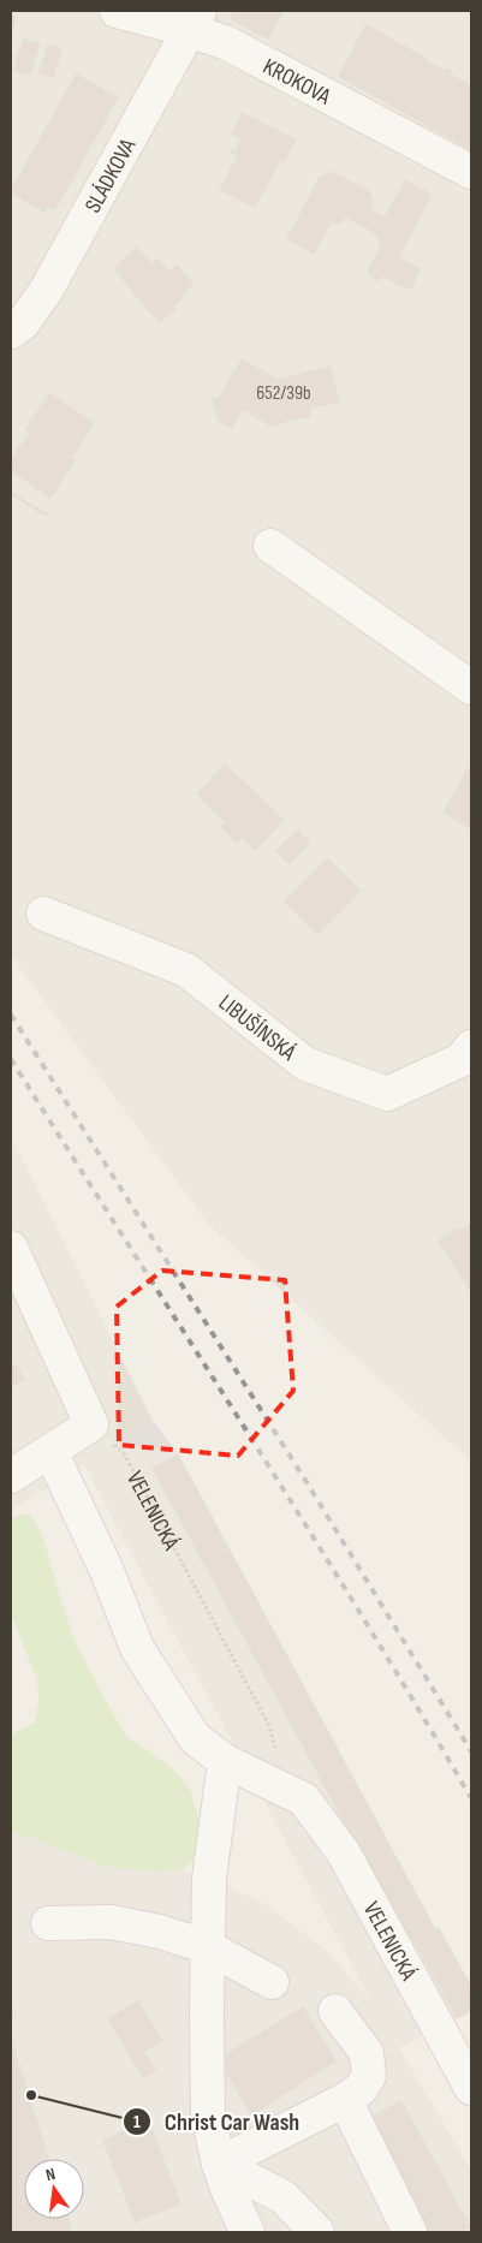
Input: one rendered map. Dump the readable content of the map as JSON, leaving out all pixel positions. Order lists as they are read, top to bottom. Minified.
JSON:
{"streets":{"street":["KROKOVA","SLÁDKOVA","LIBUŠÍNSKÁ","VELENICKÁ"]},"crossings":[["KROKOVA","SLÁDKOVA"]],"places":["Christ Car Wash"],"house_numbers":["652/39b"],"north":"top"}
